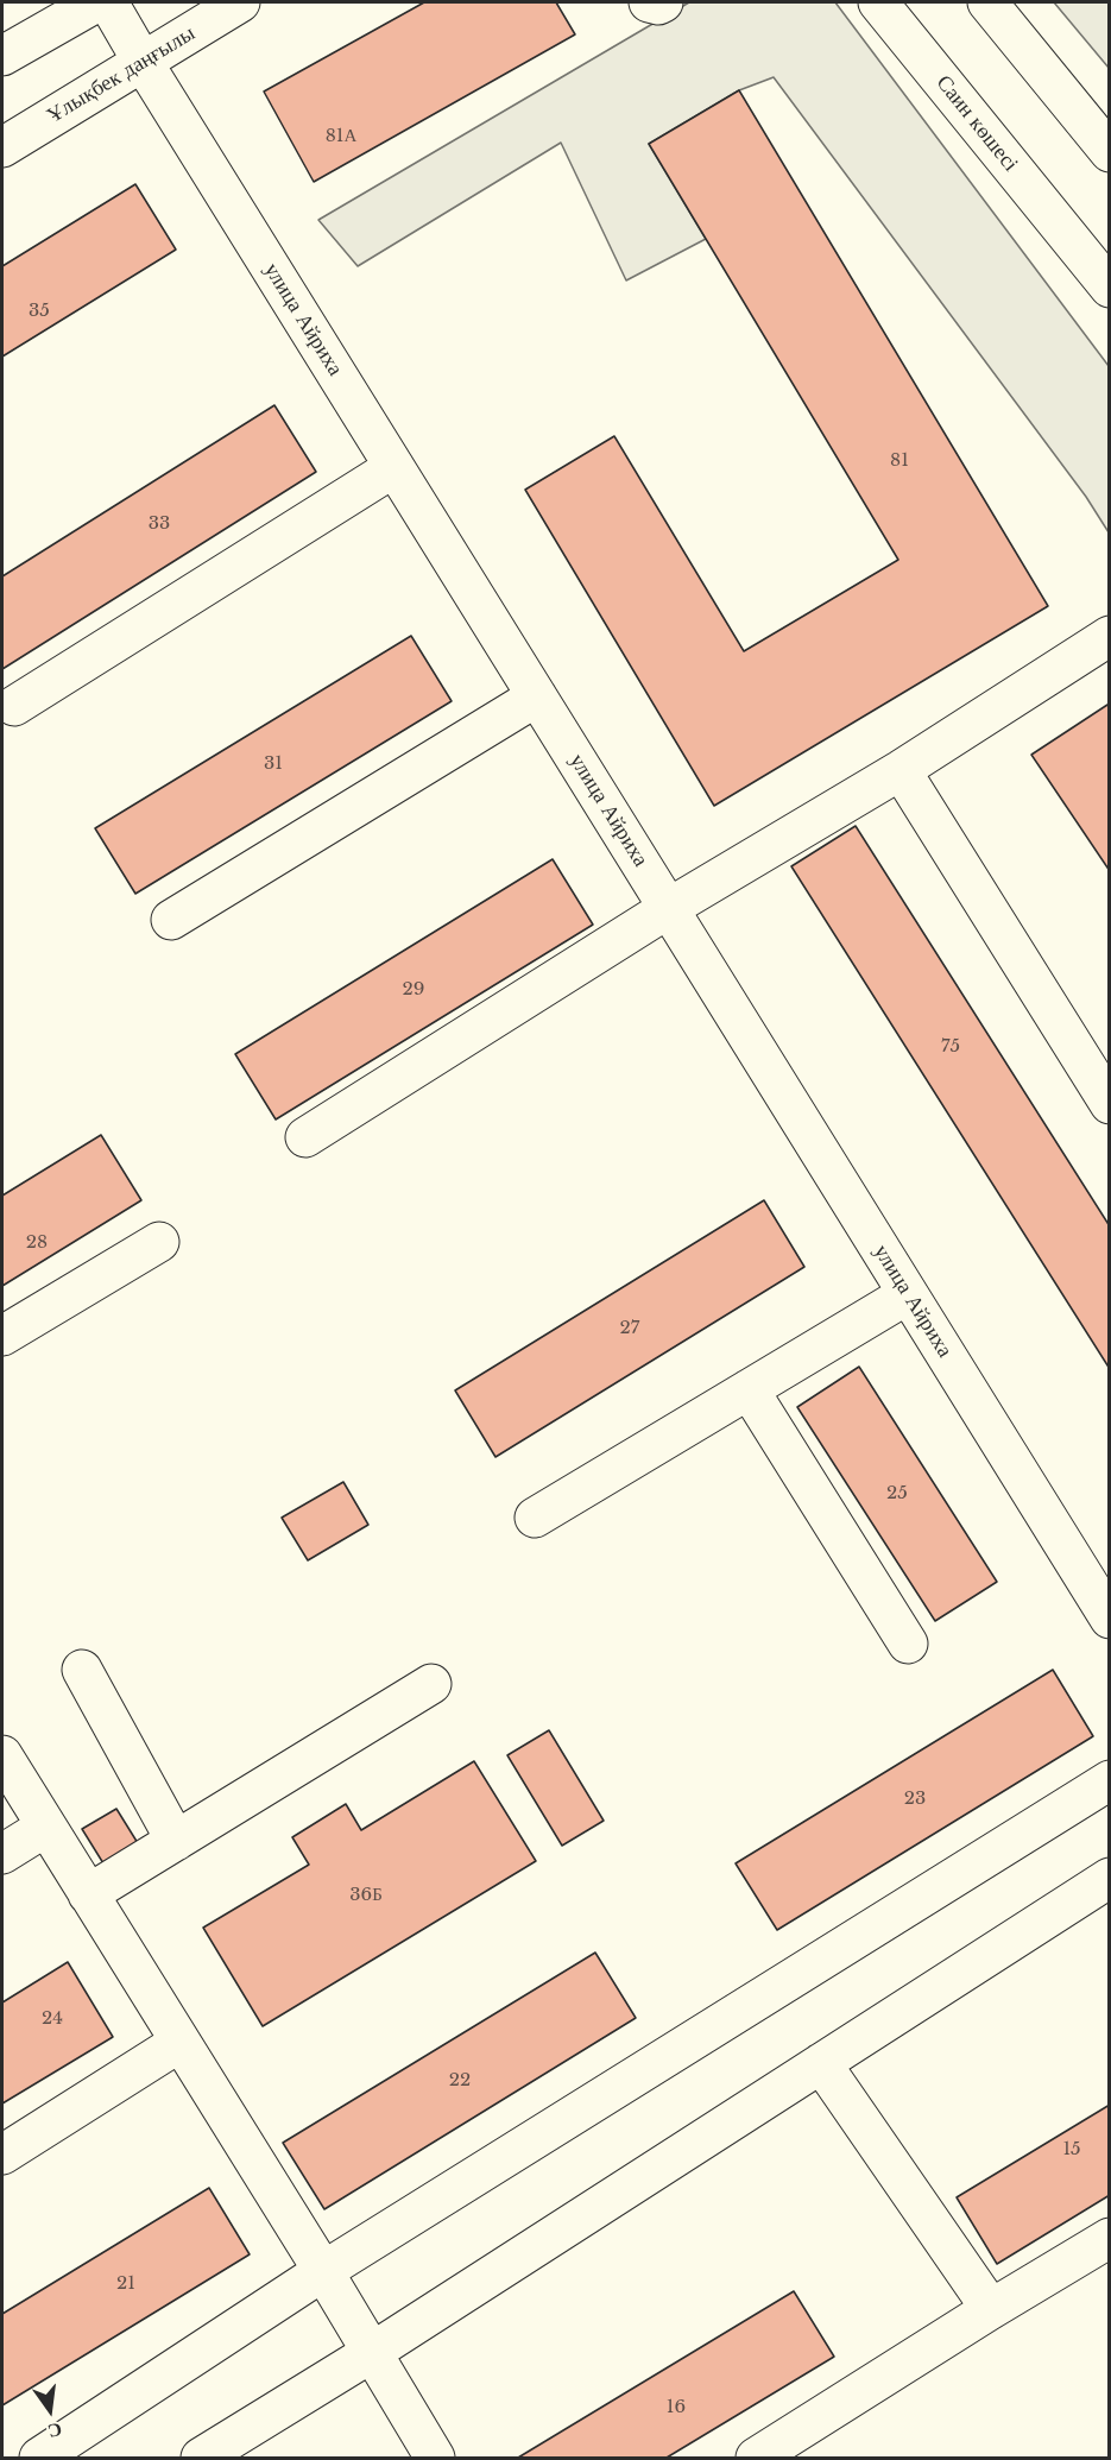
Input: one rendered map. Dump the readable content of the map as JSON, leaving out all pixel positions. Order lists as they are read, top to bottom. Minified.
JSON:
{"streets":{"street":["Ұлықбек даңғылы","Саин көшесі","улица Айриха"]},"crossings":[["Ұлықбек даңғылы","улица Айриха"]],"house_numbers":["81А","35","81","33","31","29","75","28","27","25","23","36Б","24","22","15","21","16"],"north":"bottom"}
